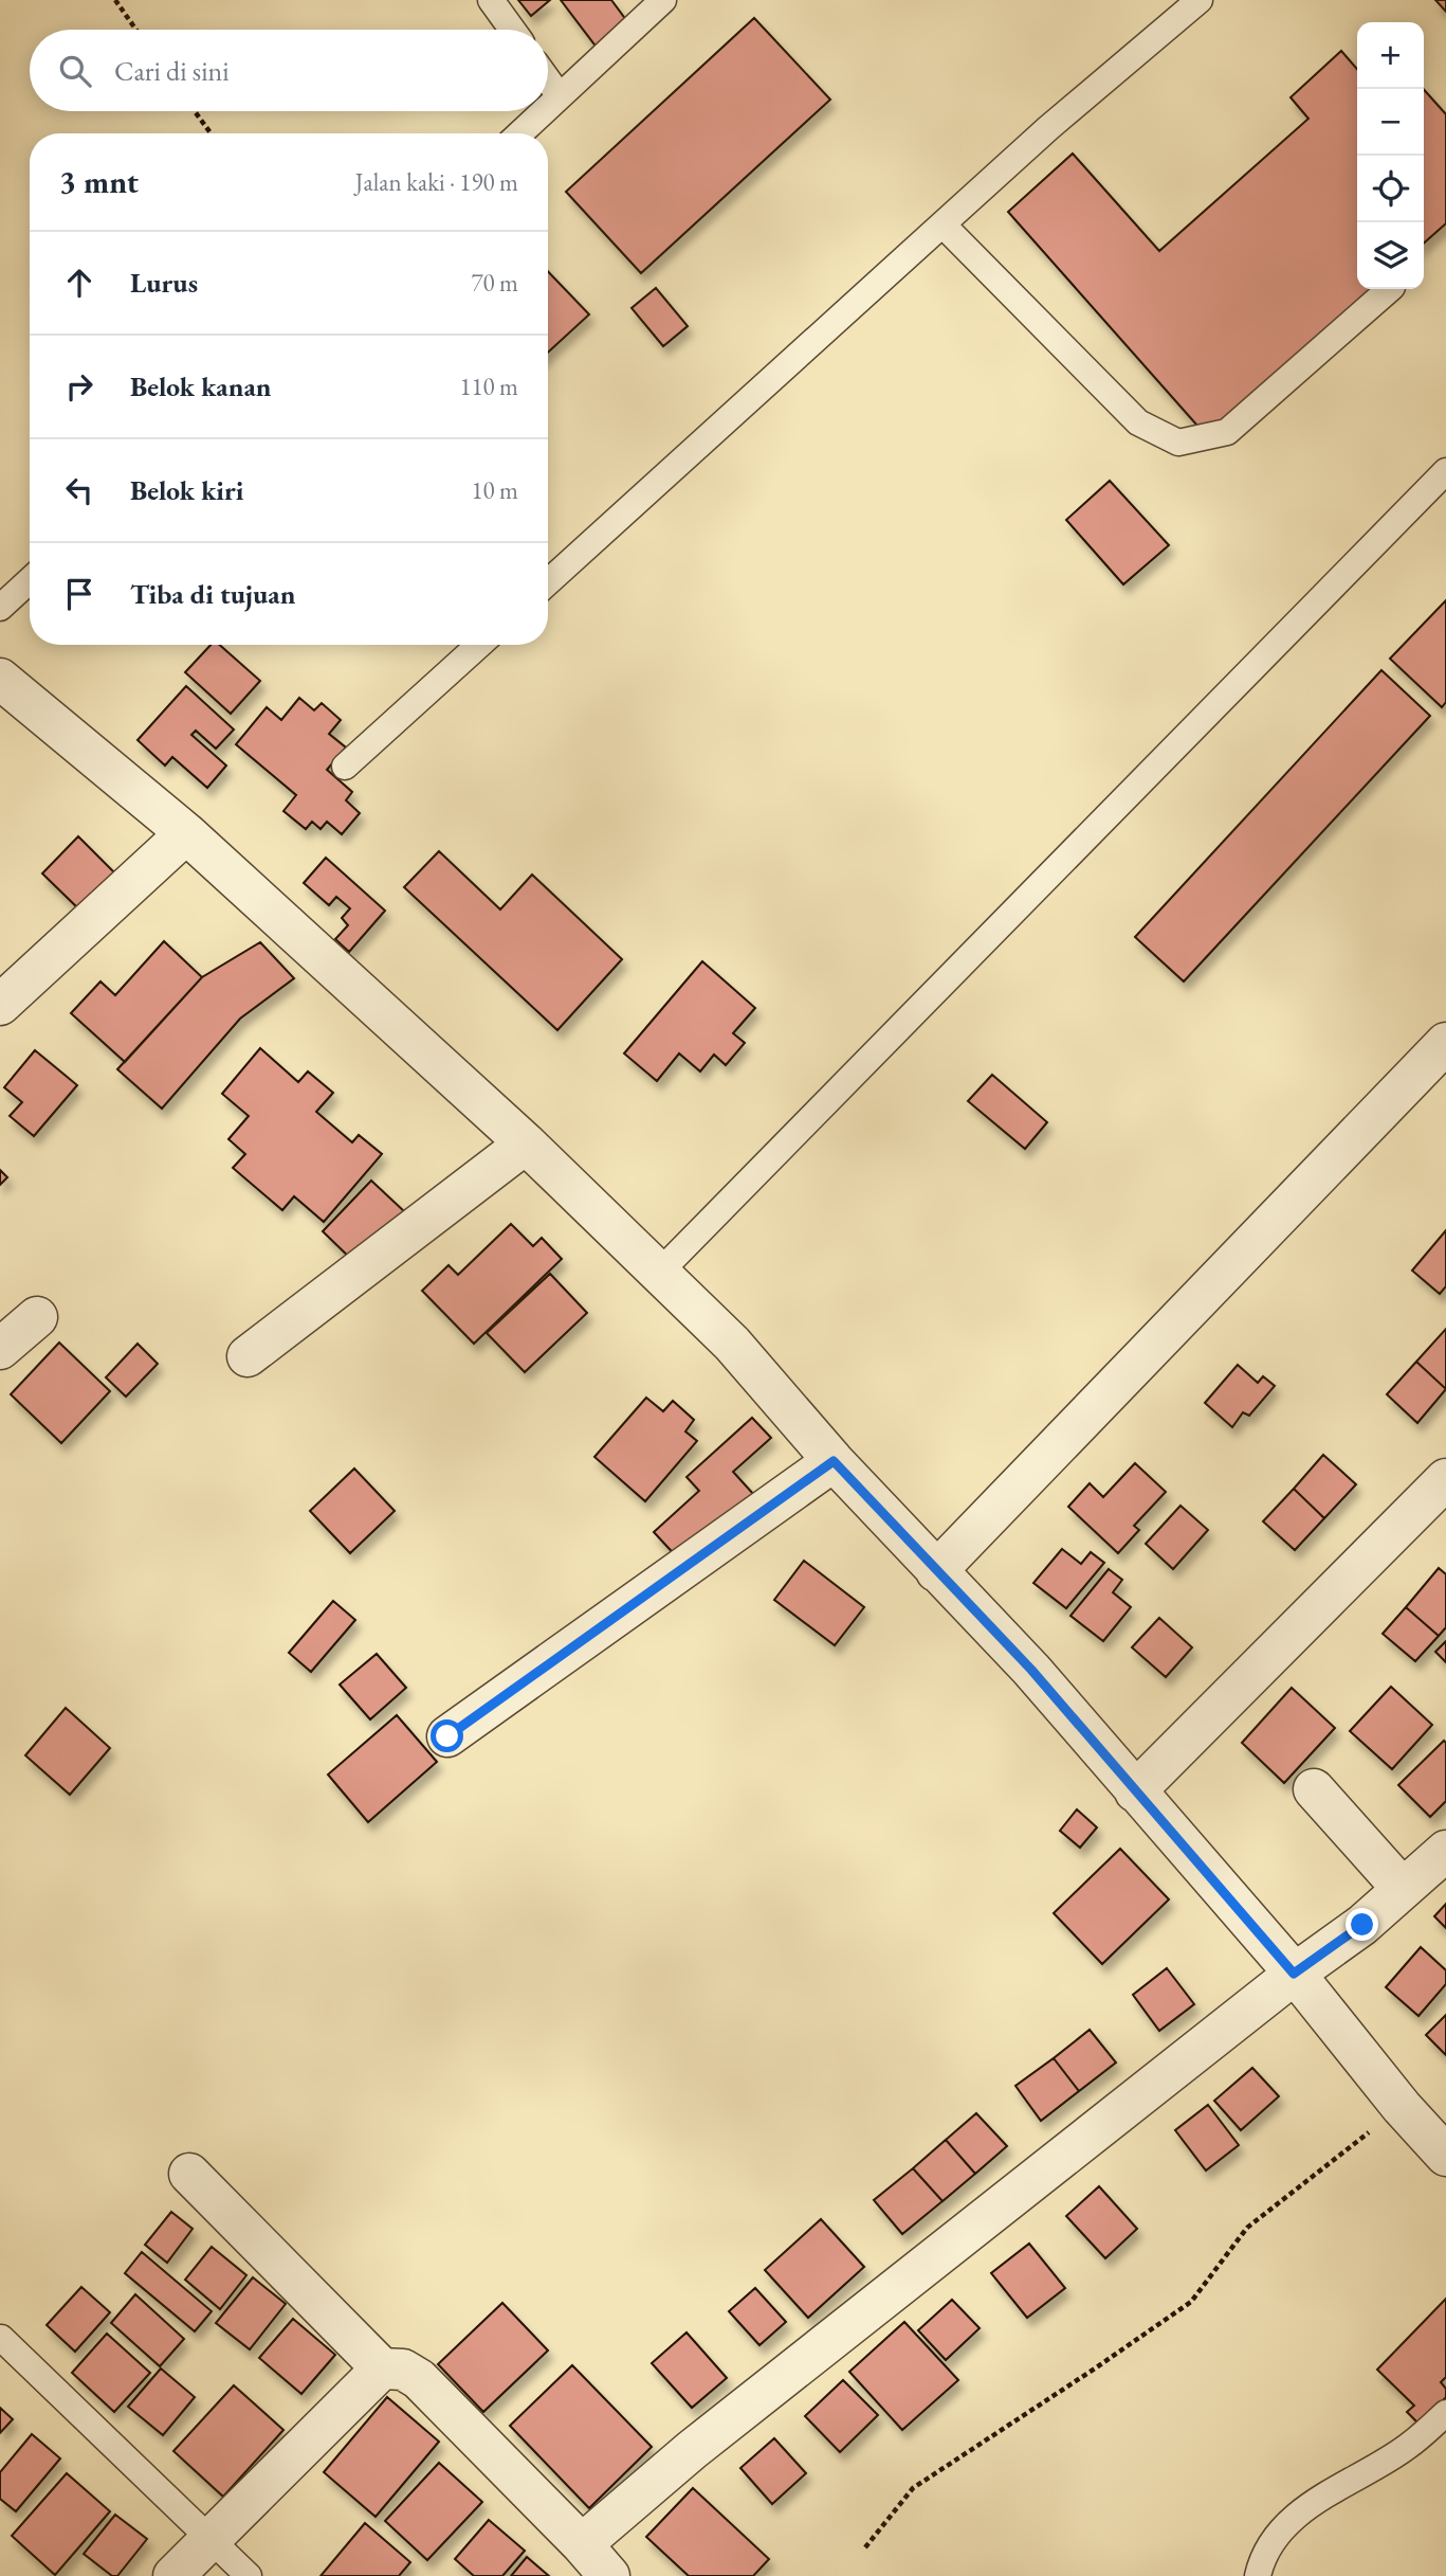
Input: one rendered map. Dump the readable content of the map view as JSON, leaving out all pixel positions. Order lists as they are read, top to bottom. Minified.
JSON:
{"page":{"map_buttons":["+","−"],"search":"Cari di sini","heading":["3 mnt","Jalan kaki · 190 m"],"list":[["Lurus","70 m"],["Belok kanan","110 m"],["Belok kiri","10 m"],"Tiba di tujuan"]}}
